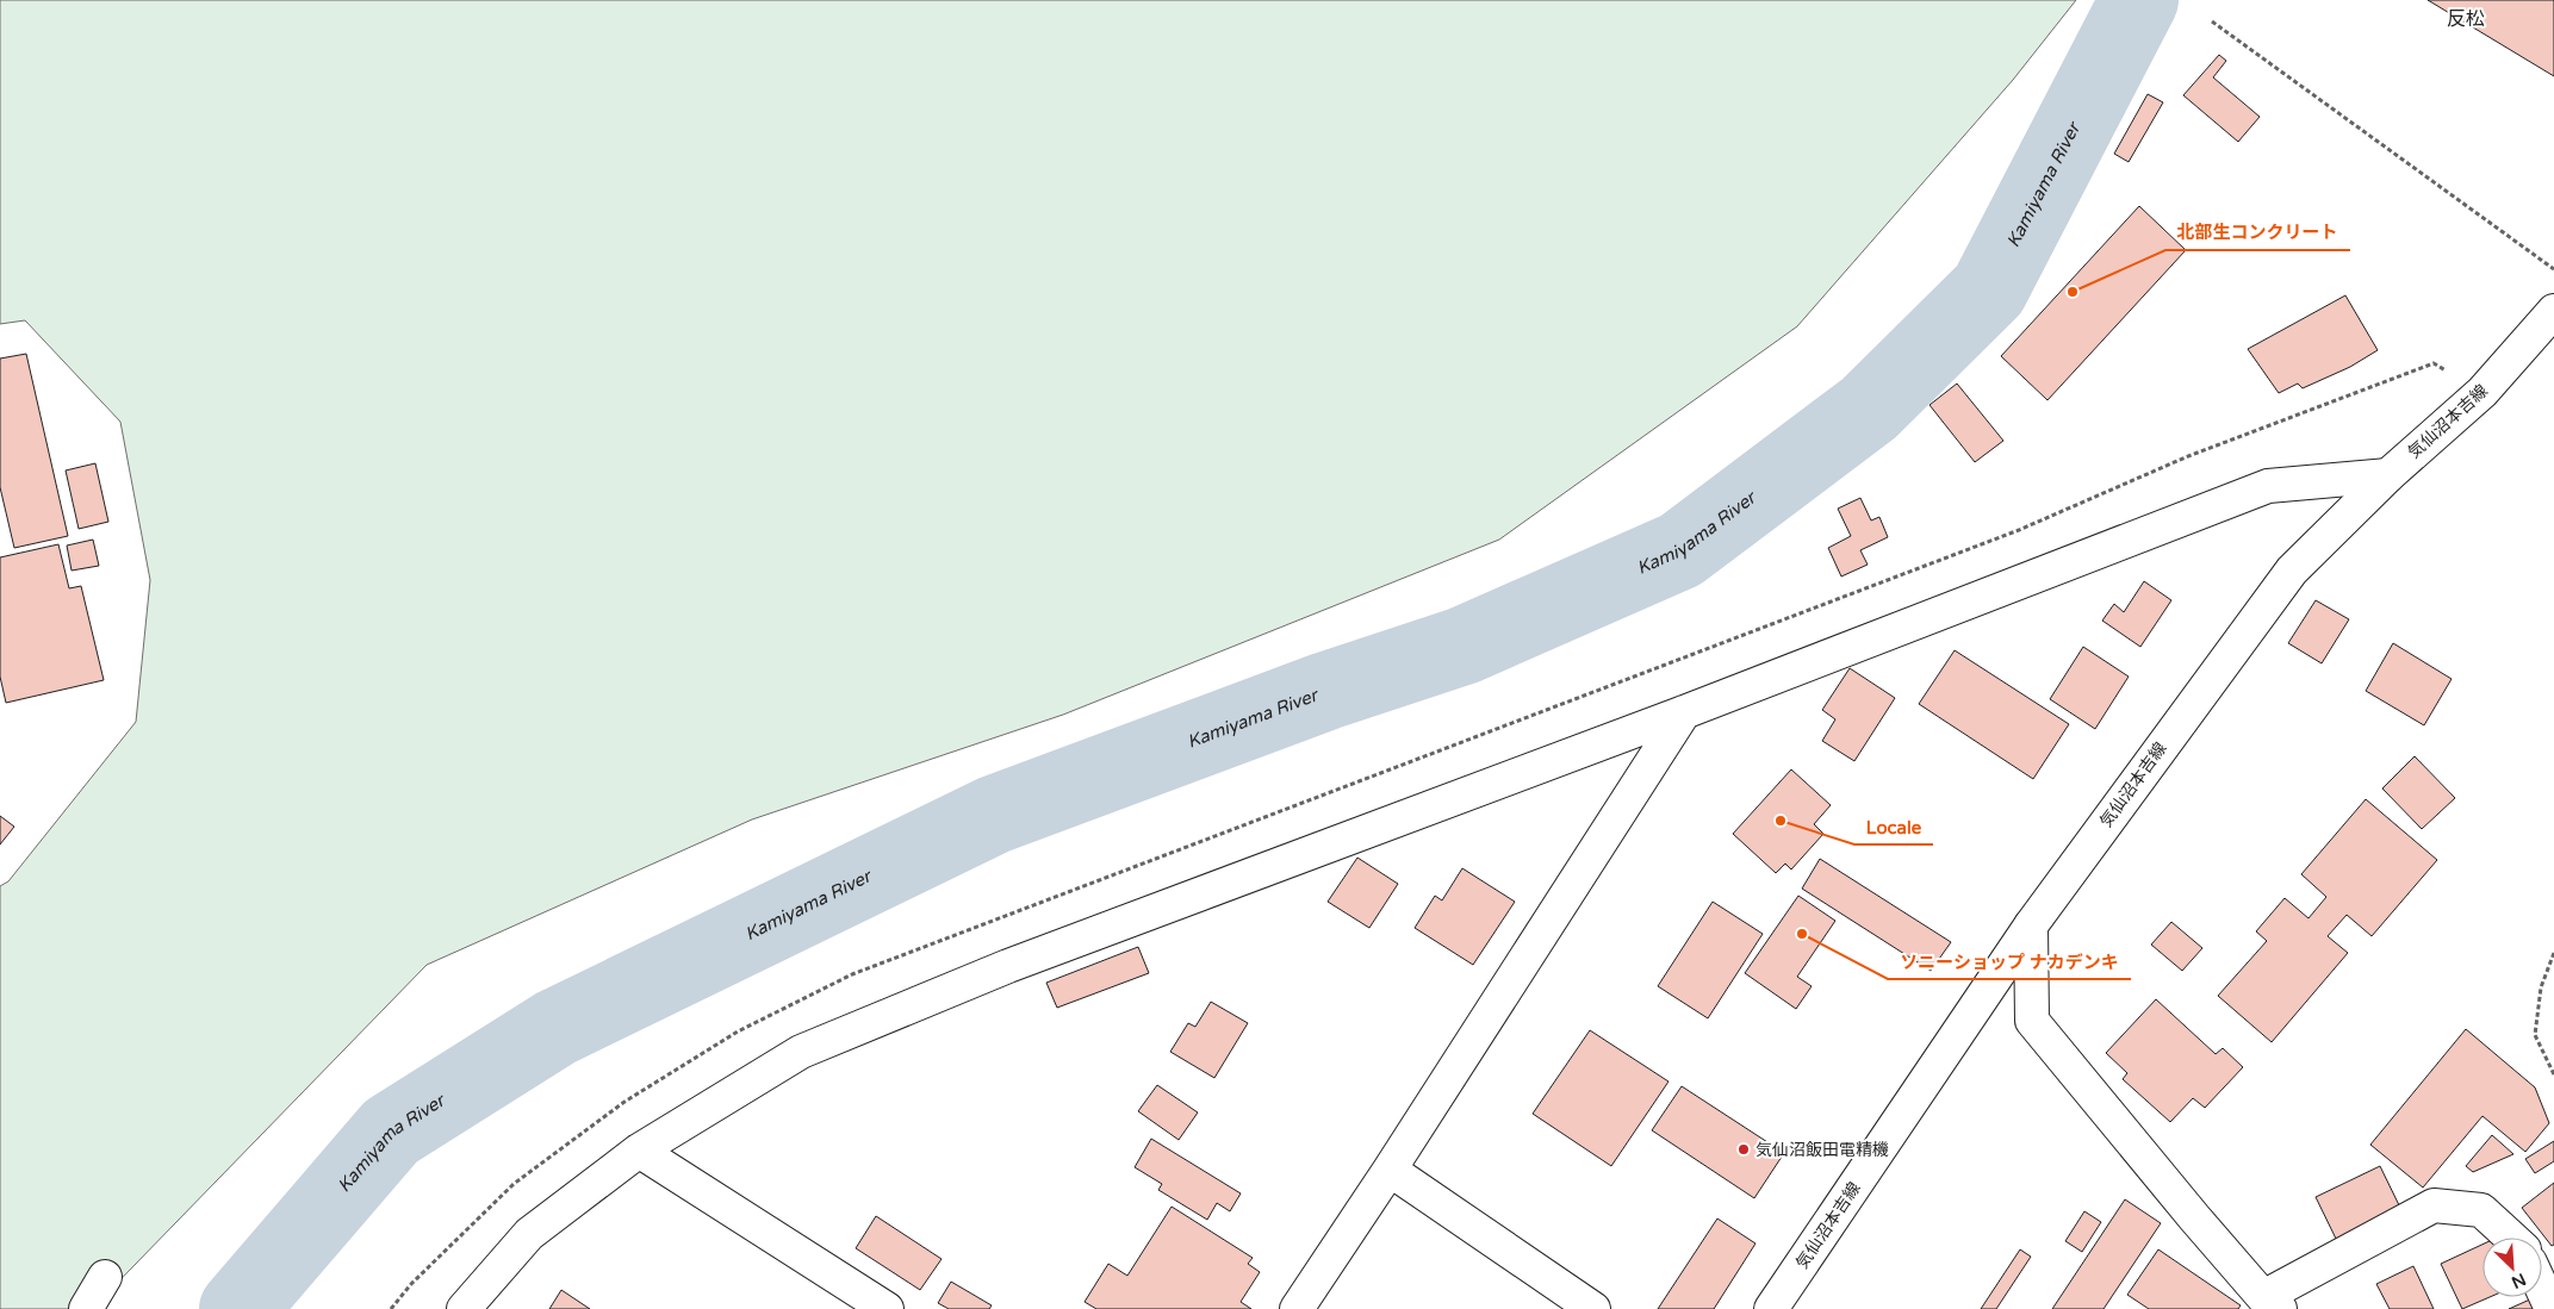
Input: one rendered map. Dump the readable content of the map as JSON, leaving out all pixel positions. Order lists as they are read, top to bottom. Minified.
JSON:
{"streets":{"street":["気仙沼本吉線"]},"districts":["反松"],"water":["Kamiyama River"],"places":["北部生コンクリート","Locale","ソニーショップ ナカデンキ","気仙沼飯田電精機"],"north":"bottom right"}
